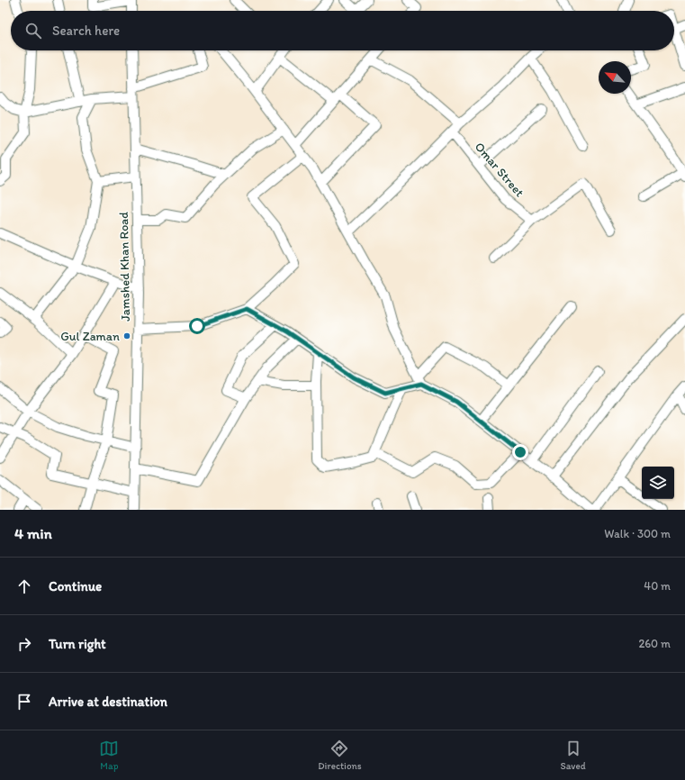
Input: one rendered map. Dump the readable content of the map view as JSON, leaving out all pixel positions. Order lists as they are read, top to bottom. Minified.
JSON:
{"streets":{"street":["Omar Street","Jamshed Khan Road"]},"places":["Gul Zaman"],"north":"top left","page":{"search":"Search here","heading":["4 min","Walk · 300 m"],"list":[["Continue","40 m"],["Turn right","260 m"],"Arrive at destination"],"nav":["Map","Directions","Saved"]}}
